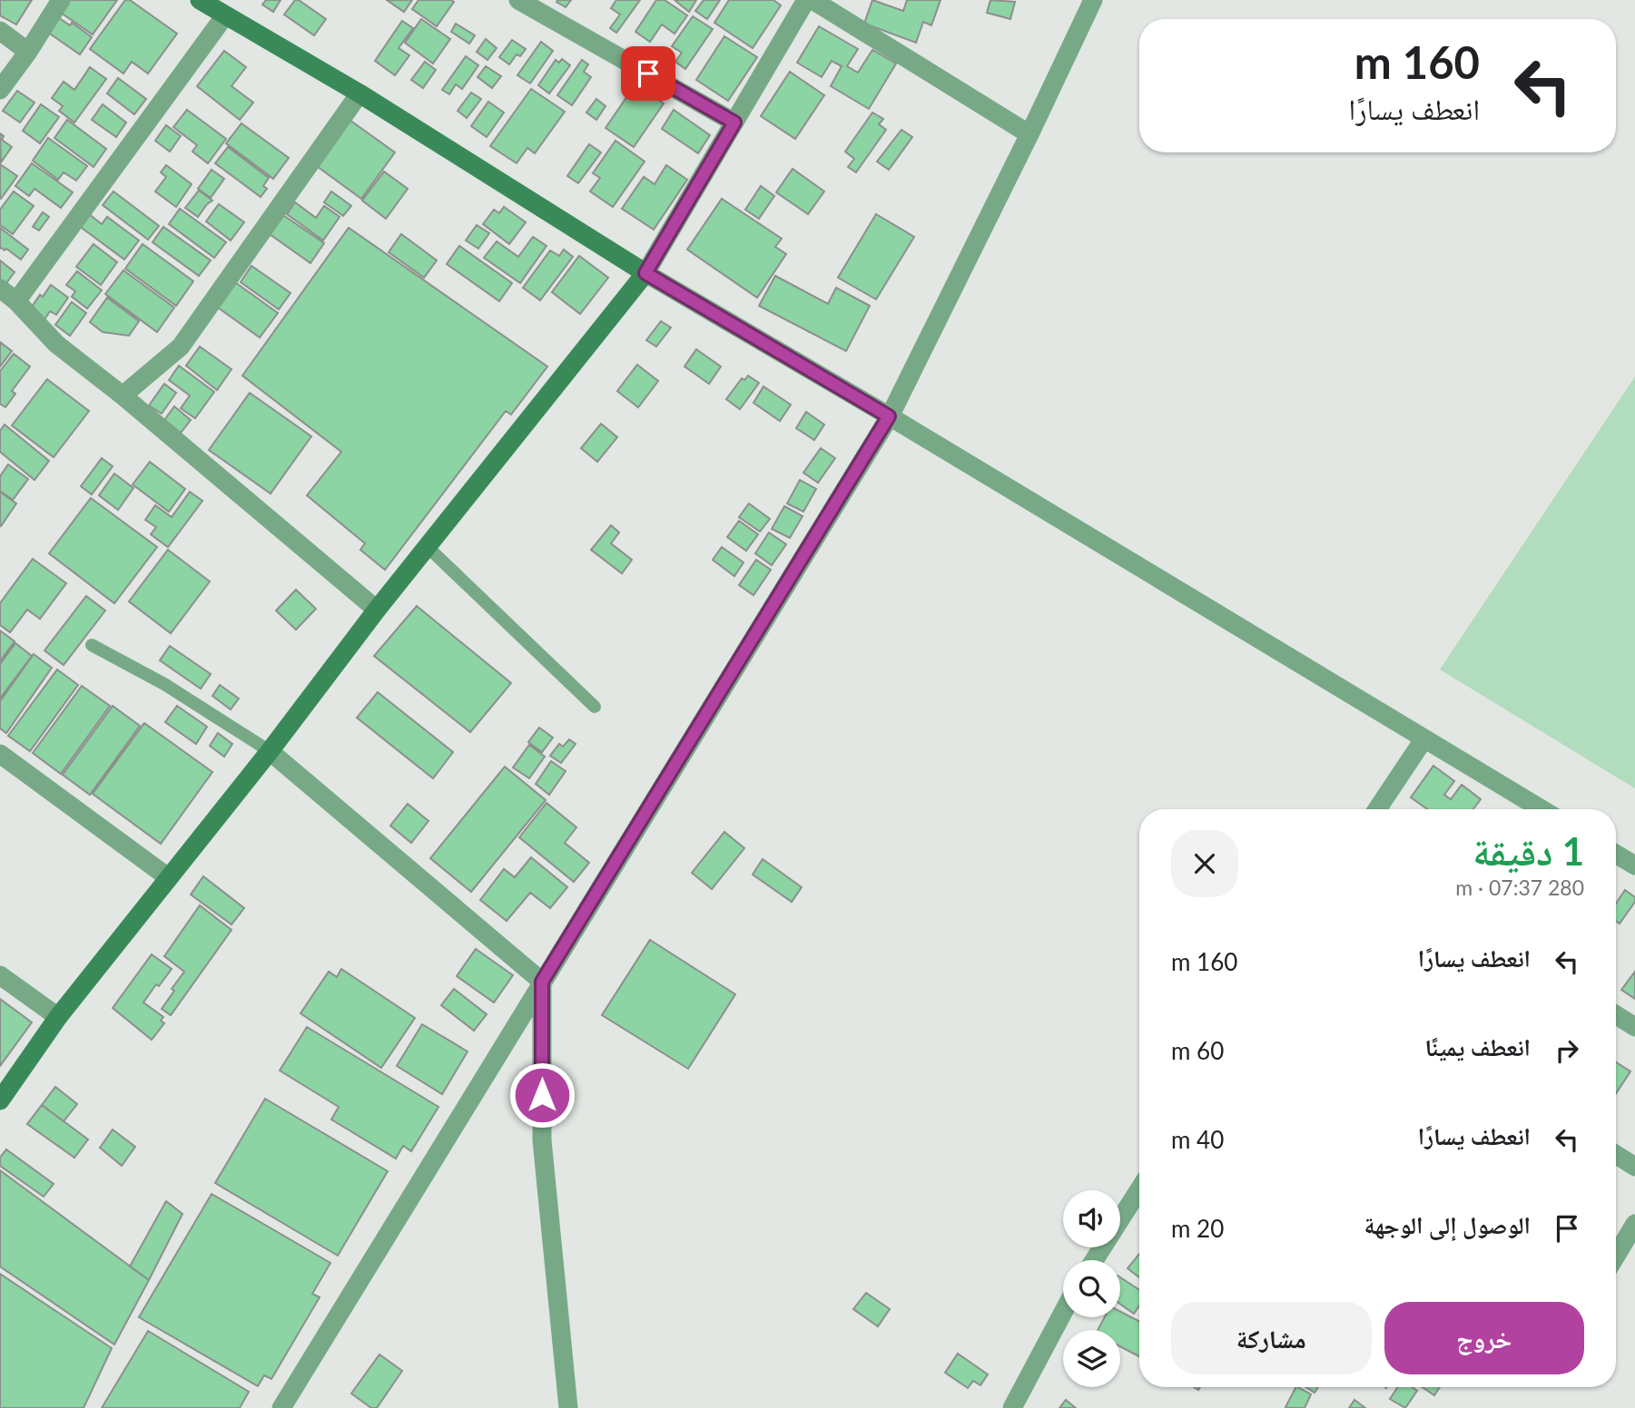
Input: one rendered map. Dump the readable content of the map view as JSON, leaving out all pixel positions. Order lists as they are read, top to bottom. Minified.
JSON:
{"page":{"turn":["160 m","انعطف يسارًا"],"heading":["1 دقيقة","280 m · 07:37"],"list":[{"name":"انعطف يسارًا","value":"160 m"},{"name":"انعطف يمينًا","value":"60 m"},{"name":"انعطف يسارًا","value":"40 m"},{"name":"الوصول إلى الوجهة","value":"20 m"}],"buttons":["خروج","مشاركة"]}}
